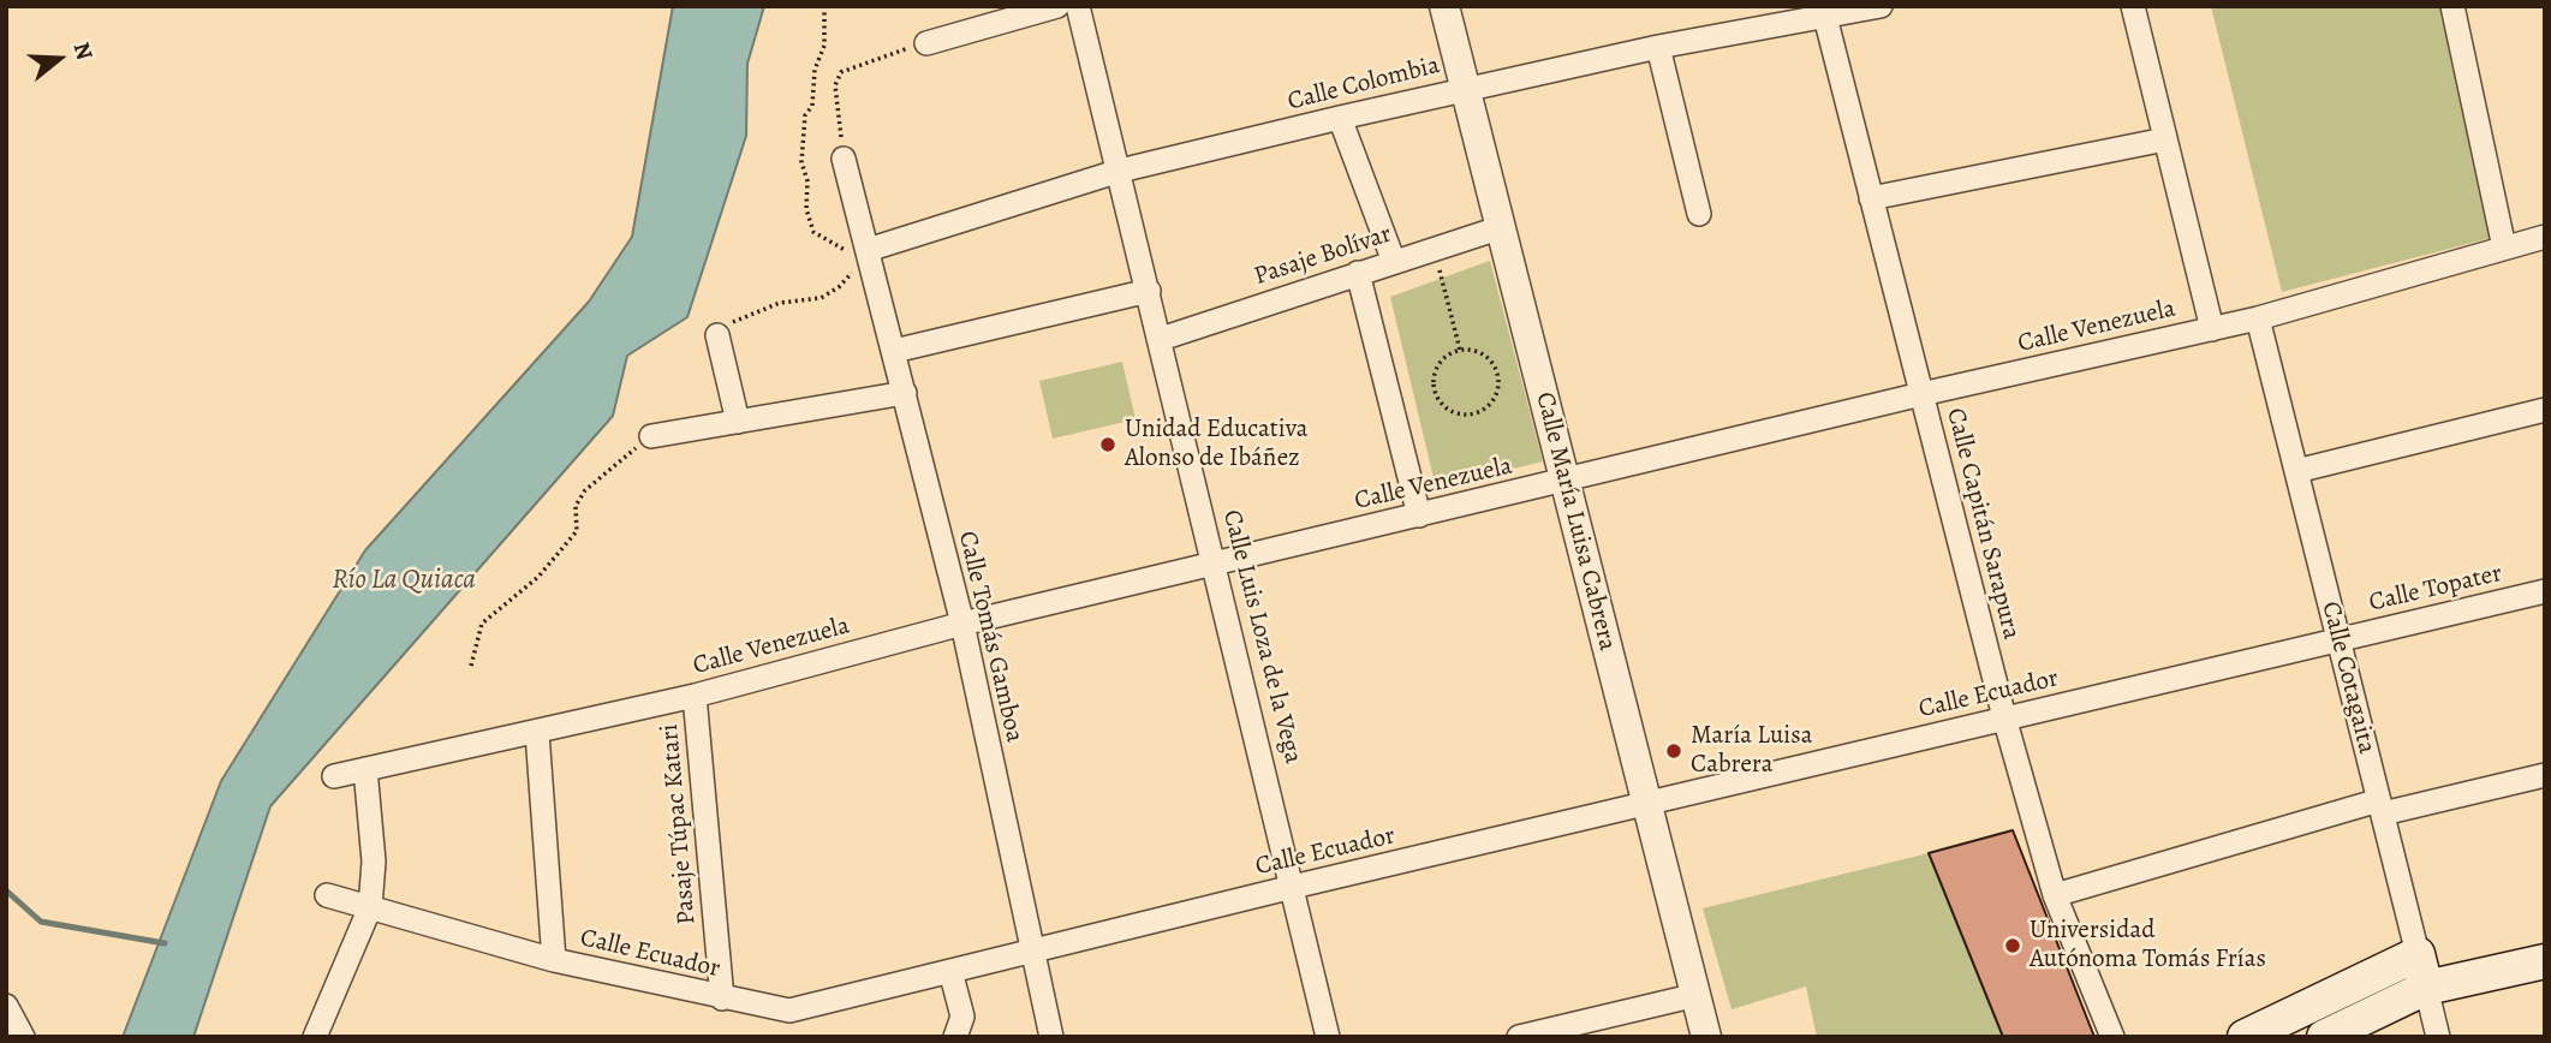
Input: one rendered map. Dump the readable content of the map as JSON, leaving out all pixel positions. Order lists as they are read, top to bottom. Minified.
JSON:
{"streets":{"main road":["Calle Cotagaita"],"street":["Calle Colombia","Pasaje Bolívar","Calle Venezuela","Calle María Luisa Cabrera","Calle Capitán Sarapura","Calle Topater","Calle Tomás Gamboa","Calle Luis Loza de la Vega","Calle Ecuador","Pasaje Túpac Katari"]},"crossings":[["Calle Colombia","Calle María Luisa Cabrera"],["Calle Colombia","Calle Capitán Sarapura"],["Calle Colombia","Calle Tomás Gamboa"],["Calle Colombia","Calle Luis Loza de la Vega"],["Pasaje Bolívar","Calle María Luisa Cabrera"],["Pasaje Bolívar","Calle Luis Loza de la Vega"],["Calle Venezuela","Calle María Luisa Cabrera"],["Calle Venezuela","Calle Capitán Sarapura"],["Calle Venezuela","Calle Tomás Gamboa"],["Calle Venezuela","Calle Luis Loza de la Vega"],["Calle Venezuela","Calle Cotagaita"],["Calle Venezuela","Pasaje Túpac Katari"],["Calle María Luisa Cabrera","Calle Ecuador"],["Calle Capitán Sarapura","Calle Ecuador"],["Calle Topater","Calle Cotagaita"],["Calle Topater","Calle Ecuador"],["Calle Tomás Gamboa","Calle Ecuador"],["Calle Luis Loza de la Vega","Calle Ecuador"],["Calle Cotagaita","Calle Ecuador"],["Calle Ecuador","Pasaje Túpac Katari"]],"water":["Río La Quiaca"],"places":["Unidad Educativa Alonso de Ibáñez","María Luisa Cabrera","Universidad Autónoma Tomás Frías"],"north":"right"}
